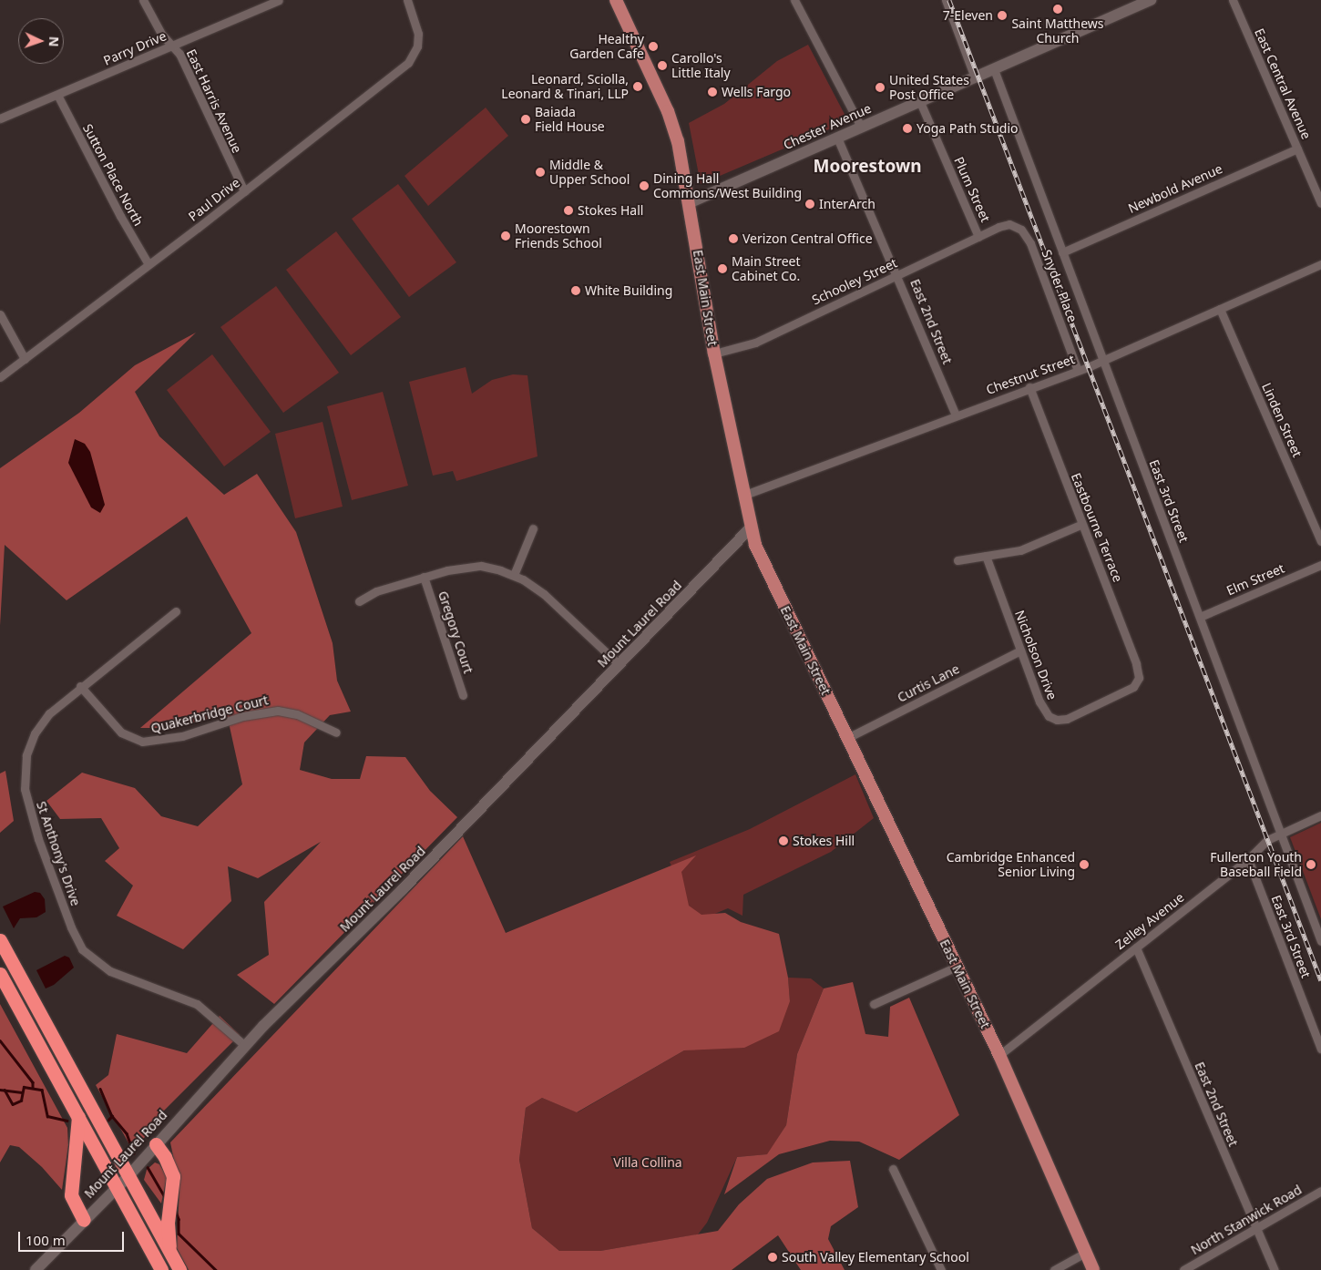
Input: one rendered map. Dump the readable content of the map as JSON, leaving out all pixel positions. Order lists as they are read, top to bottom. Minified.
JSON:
{"streets":{"main road":["Chester Avenue","East Main Street","Mount Laurel Road"],"street":["Parry Drive","East Central Avenue","East Harris Avenue","Sutton Place North","Newbold Avenue","Plum Street","Paul Drive","Schooley Street","Snyder Place","East 2nd Street","Chestnut Street","Linden Street","East 3rd Street","Eastbourne Terrace","Elm Street","Gregory Court","Nicholson Drive","Curtis Lane","Quakerbridge Court","St Anthony's Drive","Zelley Avenue","North Stanwick Road"]},"crossings":[["Parry Drive","East Harris Avenue"],["Parry Drive","Sutton Place North"],["East Central Avenue","Newbold Avenue"],["East Harris Avenue","Paul Drive"],["Chester Avenue","Plum Street"],["Chester Avenue","East Main Street"],["Chester Avenue","East 2nd Street"],["Chester Avenue","East 3rd Street"],["Sutton Place North","Paul Drive"],["Newbold Avenue","East 3rd Street"],["Plum Street","Schooley Street"],["Schooley Street","Snyder Place"],["Schooley Street","East Main Street"],["Schooley Street","East 2nd Street"],["Snyder Place","Chestnut Street"],["East Main Street","Chestnut Street"],["East Main Street","Mount Laurel Road"],["East Main Street","Curtis Lane"],["East Main Street","Zelley Avenue"],["East 2nd Street","Chestnut Street"],["East 2nd Street","Zelley Avenue"],["East 2nd Street","North Stanwick Road"],["Chestnut Street","Linden Street"],["Chestnut Street","East 3rd Street"],["Chestnut Street","Eastbourne Terrace"],["East 3rd Street","Elm Street"],["East 3rd Street","Zelley Avenue"],["Eastbourne Terrace","Nicholson Drive"],["Mount Laurel Road","St Anthony's Drive"],["Nicholson Drive","Curtis Lane"],["Quakerbridge Court","St Anthony's Drive"]],"districts":["Moorestown"],"parks":["Villa Collina"],"places":["Saint Matthews Church","7-Eleven","Healthy Garden Cafe","Carollo's Little Italy","Leonard, Sciolla, Leonard & Tinari, LLP","United States Post Office","Wells Fargo","Baiada Field House","Yoga Path Studio","Middle & Upper School","Dining Hall Commons/West Building","InterArch","Stokes Hall","Moorestown Friends School","Verizon Central Office","Main Street Cabinet Co.","White Building","Stokes Hill","Cambridge Enhanced Senior Living","Fullerton Youth Baseball Field","South Valley Elementary School"],"scale_bar":"100 m","north":"right"}
